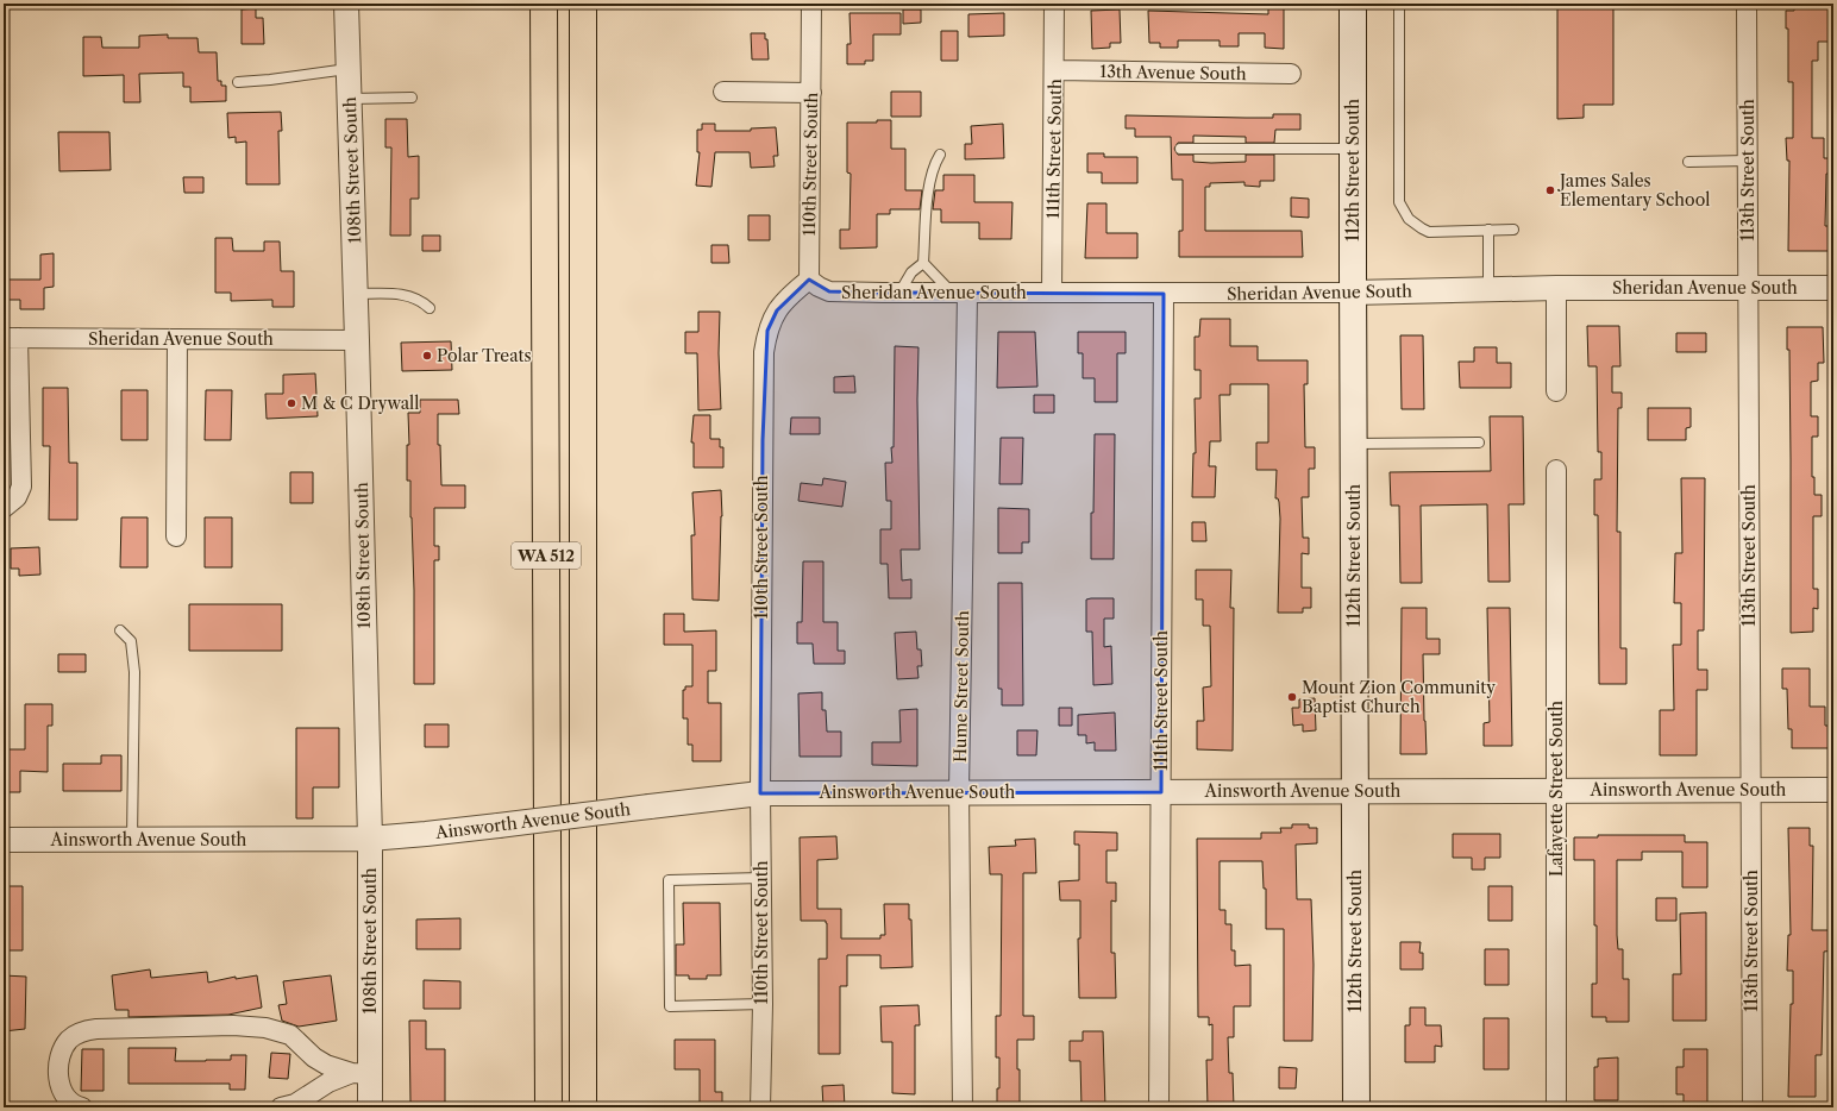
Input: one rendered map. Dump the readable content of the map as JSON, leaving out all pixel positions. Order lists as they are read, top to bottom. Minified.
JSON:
{"streets":{"highway":["WA 512"],"main road":["112th Street South"],"street":["13th Avenue South","111th Street South","110th Street South","108th Street South","113th Street South","Sheridan Avenue South","Hume Street South","Lafayette Street South","Ainsworth Avenue South"]},"crossings":[["13th Avenue South","111th Street South"],["111th Street South","Sheridan Avenue South"],["111th Street South","Ainsworth Avenue South"],["110th Street South","Sheridan Avenue South"],["110th Street South","Ainsworth Avenue South"],["108th Street South","Sheridan Avenue South"],["108th Street South","Ainsworth Avenue South"],["112th Street South","Sheridan Avenue South"],["112th Street South","Ainsworth Avenue South"],["113th Street South","Sheridan Avenue South"],["113th Street South","Ainsworth Avenue South"],["Sheridan Avenue South","Hume Street South"],["Hume Street South","Ainsworth Avenue South"],["Lafayette Street South","Ainsworth Avenue South"]],"places":["James Sales Elementary School","Polar Treats","M & C Drywall","Mount Zion Community Baptist Church"]}
